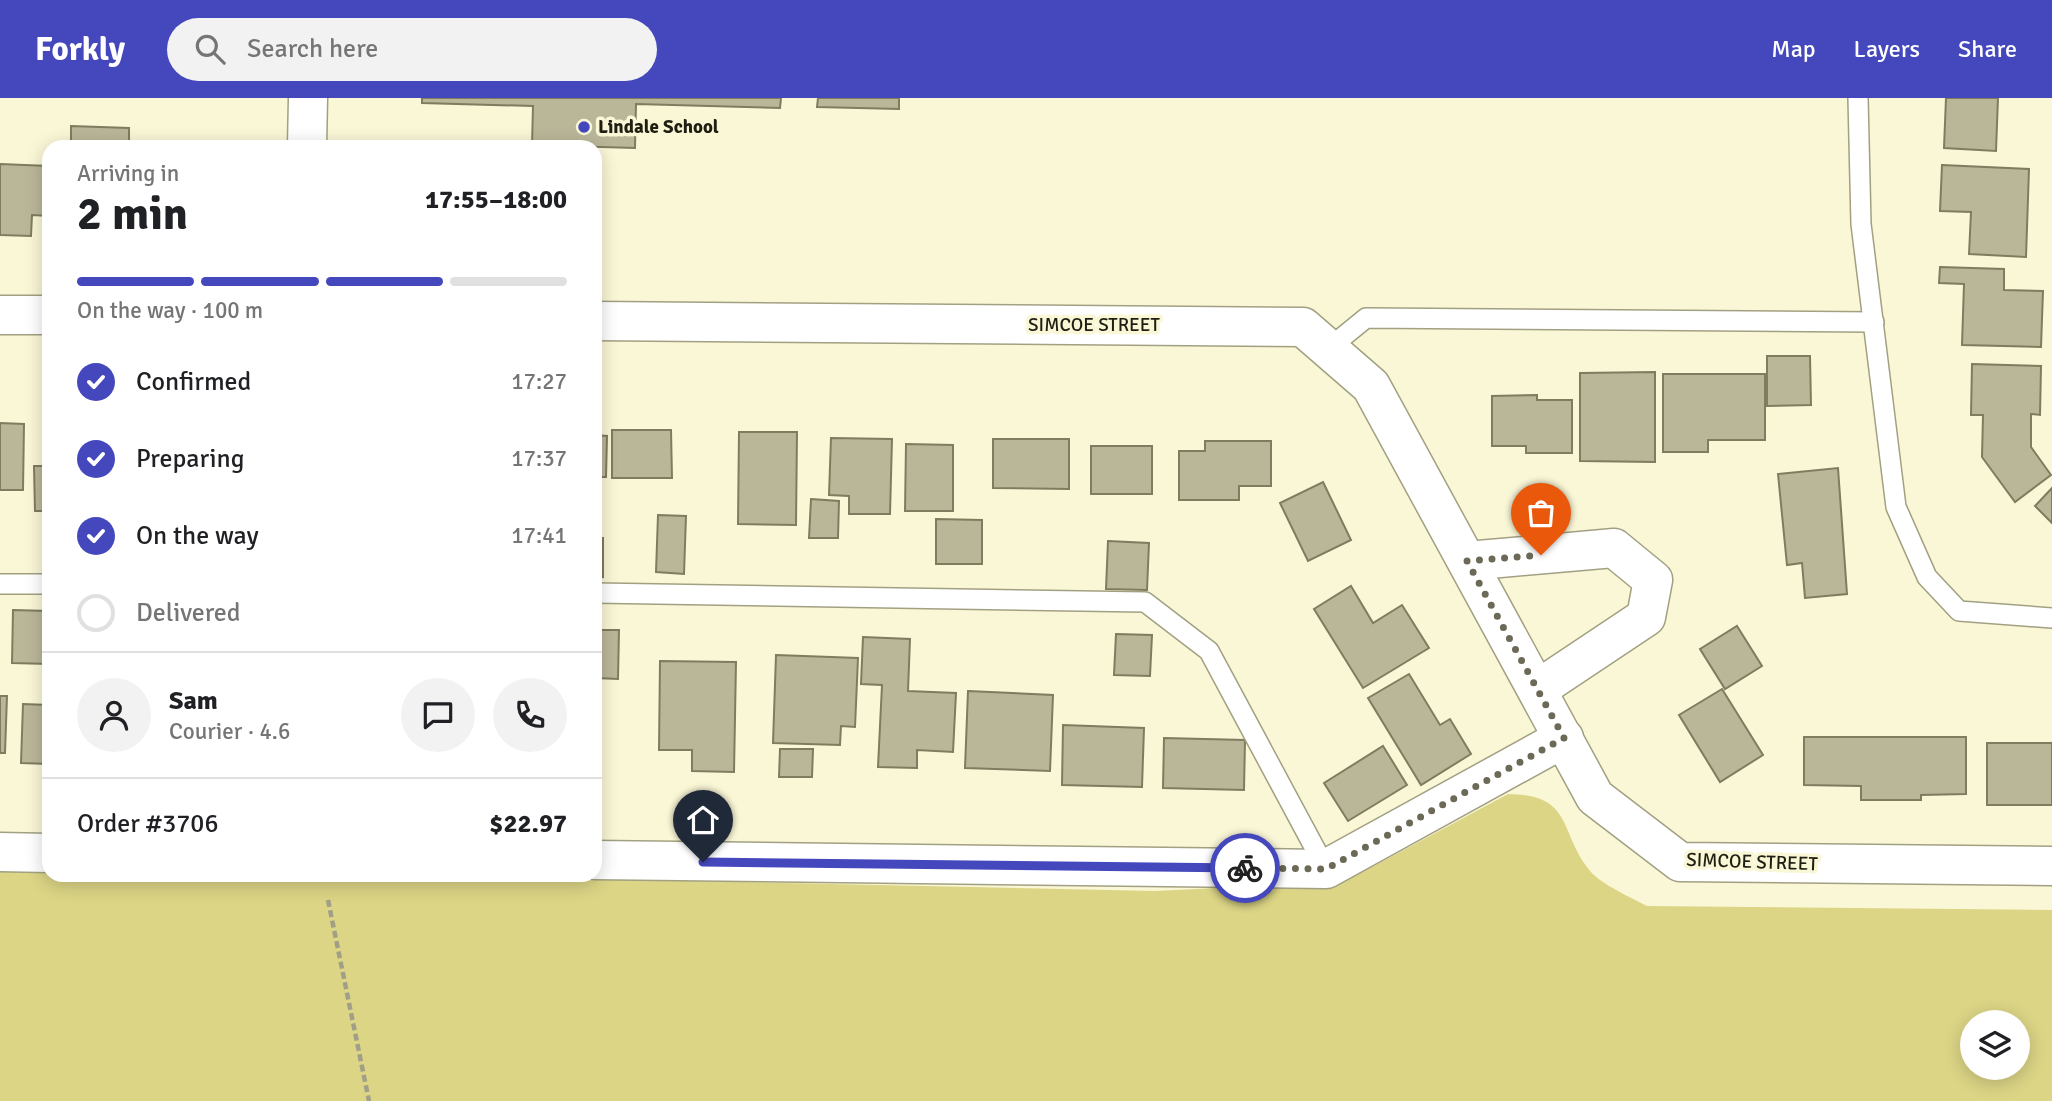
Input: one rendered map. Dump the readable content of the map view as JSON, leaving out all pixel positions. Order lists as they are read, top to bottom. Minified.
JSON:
{"streets":{"street":["SIMCOE STREET"]},"places":["Lindale School"],"page":{"header":"Forkly","search":"Search here","nav":["Map","Layers","Share"],"heading":["2 min","Arriving in","17:55–18:00"],"panel":["Sam","Courier · 4.6","Order #3706","$22.97"],"bar":"On the way · 100 m","list":[["Confirmed","17:27"],["Preparing","17:37"],["On the way","17:41"],"Delivered"]}}
